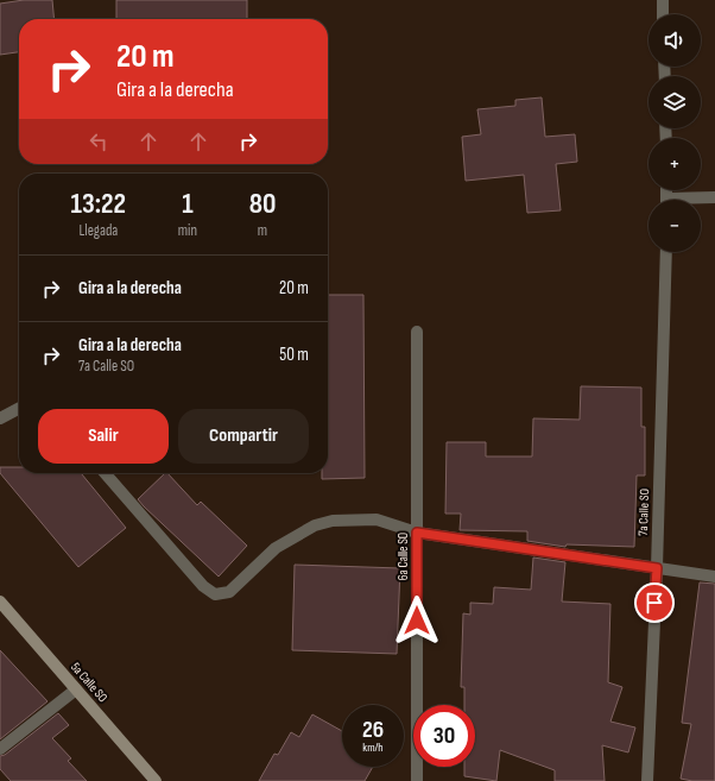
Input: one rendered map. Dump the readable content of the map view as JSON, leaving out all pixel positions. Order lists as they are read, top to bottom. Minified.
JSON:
{"streets":{"street":["7a Calle SO","6a Calle SO","5a Calle SO"]},"page":{"map_buttons":["+","−"],"turn":["20 m","Gira a la derecha"],"eta":["13:22","Llegada","1","min","80","m"],"list":[{"name":"Gira a la derecha","value":"20 m"},{"name":"Gira a la derecha","note":"7a Calle SO","value":"50 m"}],"buttons":["Salir","Compartir"],"speed":"26 km/h","limit":"30"}}
